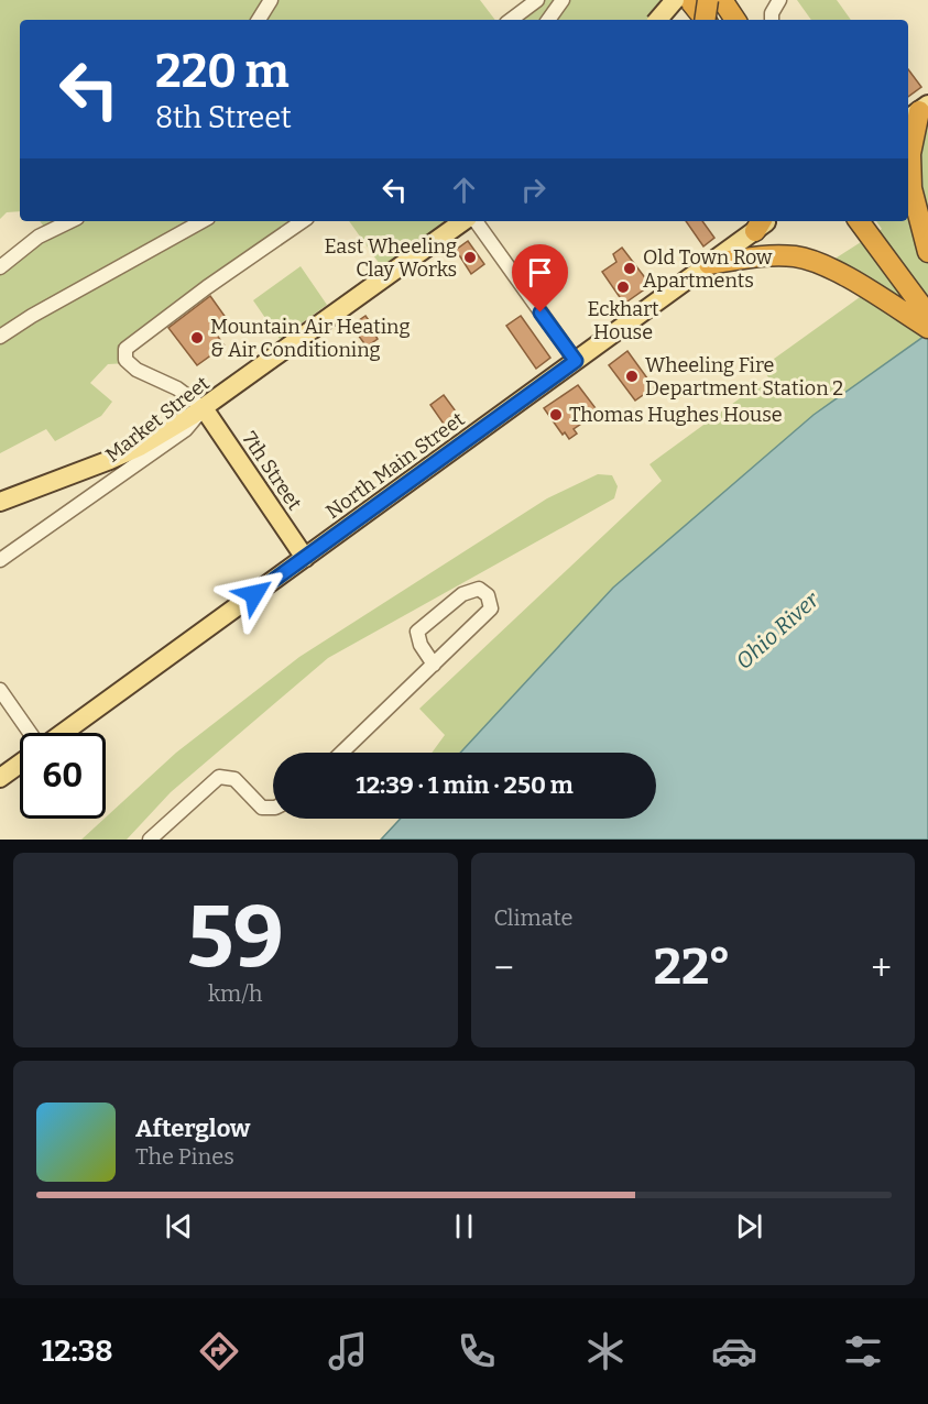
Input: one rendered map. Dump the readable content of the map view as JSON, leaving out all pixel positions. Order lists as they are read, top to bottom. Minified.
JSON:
{"streets":{"main road":["Market Street","North Main Street","7th Street"]},"crossings":[["Market Street","7th Street"],["North Main Street","7th Street"]],"water":["Ohio River"],"places":["East Wheeling Clay Works","Old Town Row Apartments","Eckhart House","Mountain Air Heating & Air Conditioning","Wheeling Fire Department Station 2","Thomas Hughes House"],"page":{"turn":["220 m","8th Street"],"limit":"60","trip":"12:39 · 1 min · 250 m","tile":[["59","km/h"],"Climate"],"heat":["−","22°","+"],"song":["Afterglow","The Pines"],"tabs":"12:38"}}
